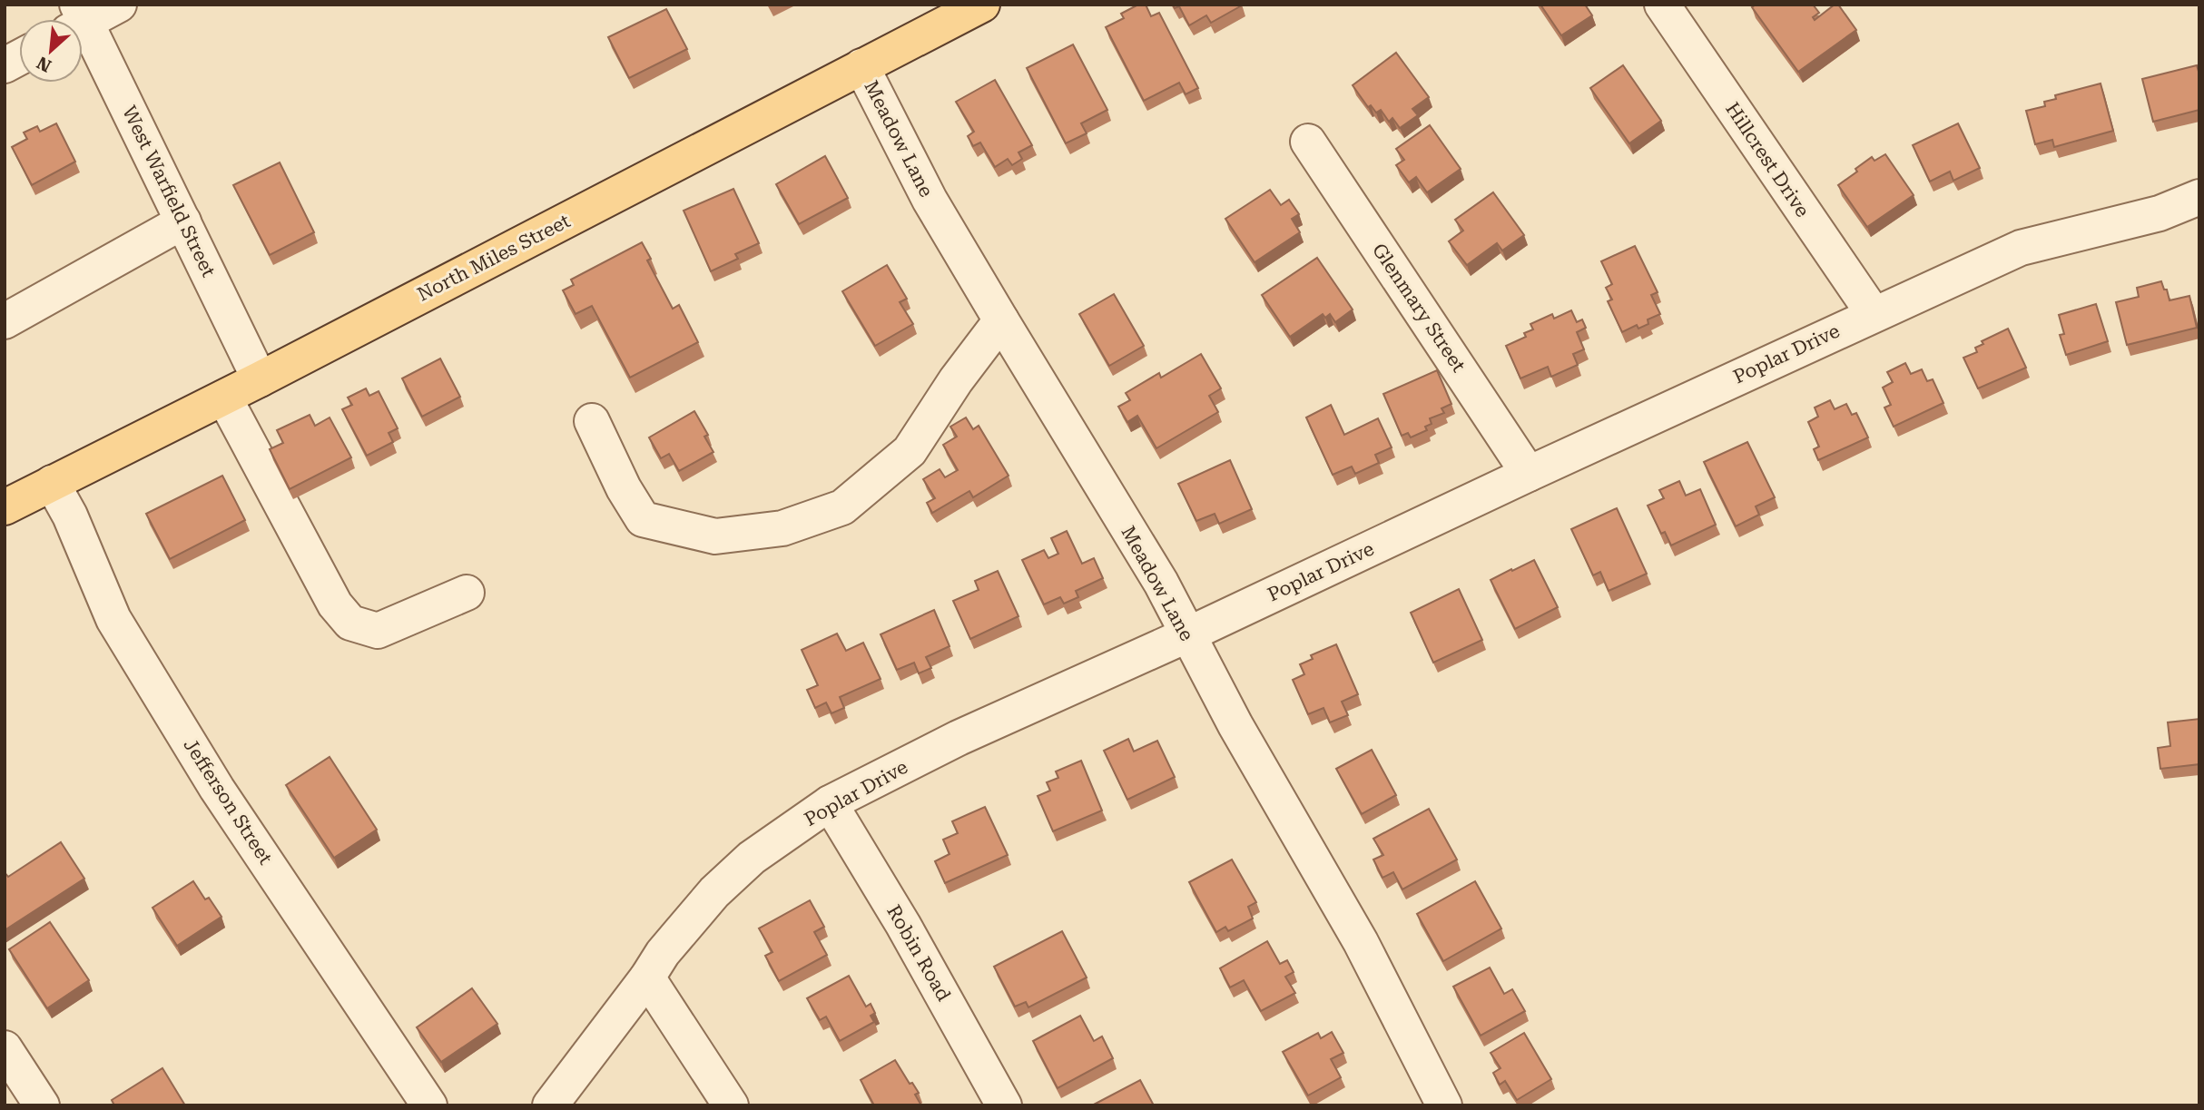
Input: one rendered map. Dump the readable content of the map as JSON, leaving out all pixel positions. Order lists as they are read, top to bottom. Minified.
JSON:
{"streets":{"main road":["North Miles Street"],"street":["Meadow Lane","Hillcrest Drive","West Warfield Street","Glenmary Street","Poplar Drive","Jefferson Street","Robin Road"]},"crossings":[["Meadow Lane","North Miles Street"],["Meadow Lane","Poplar Drive"],["Hillcrest Drive","Poplar Drive"],["West Warfield Street","North Miles Street"],["North Miles Street","Jefferson Street"],["Glenmary Street","Poplar Drive"],["Poplar Drive","Robin Road"]],"north":"bottom left"}
